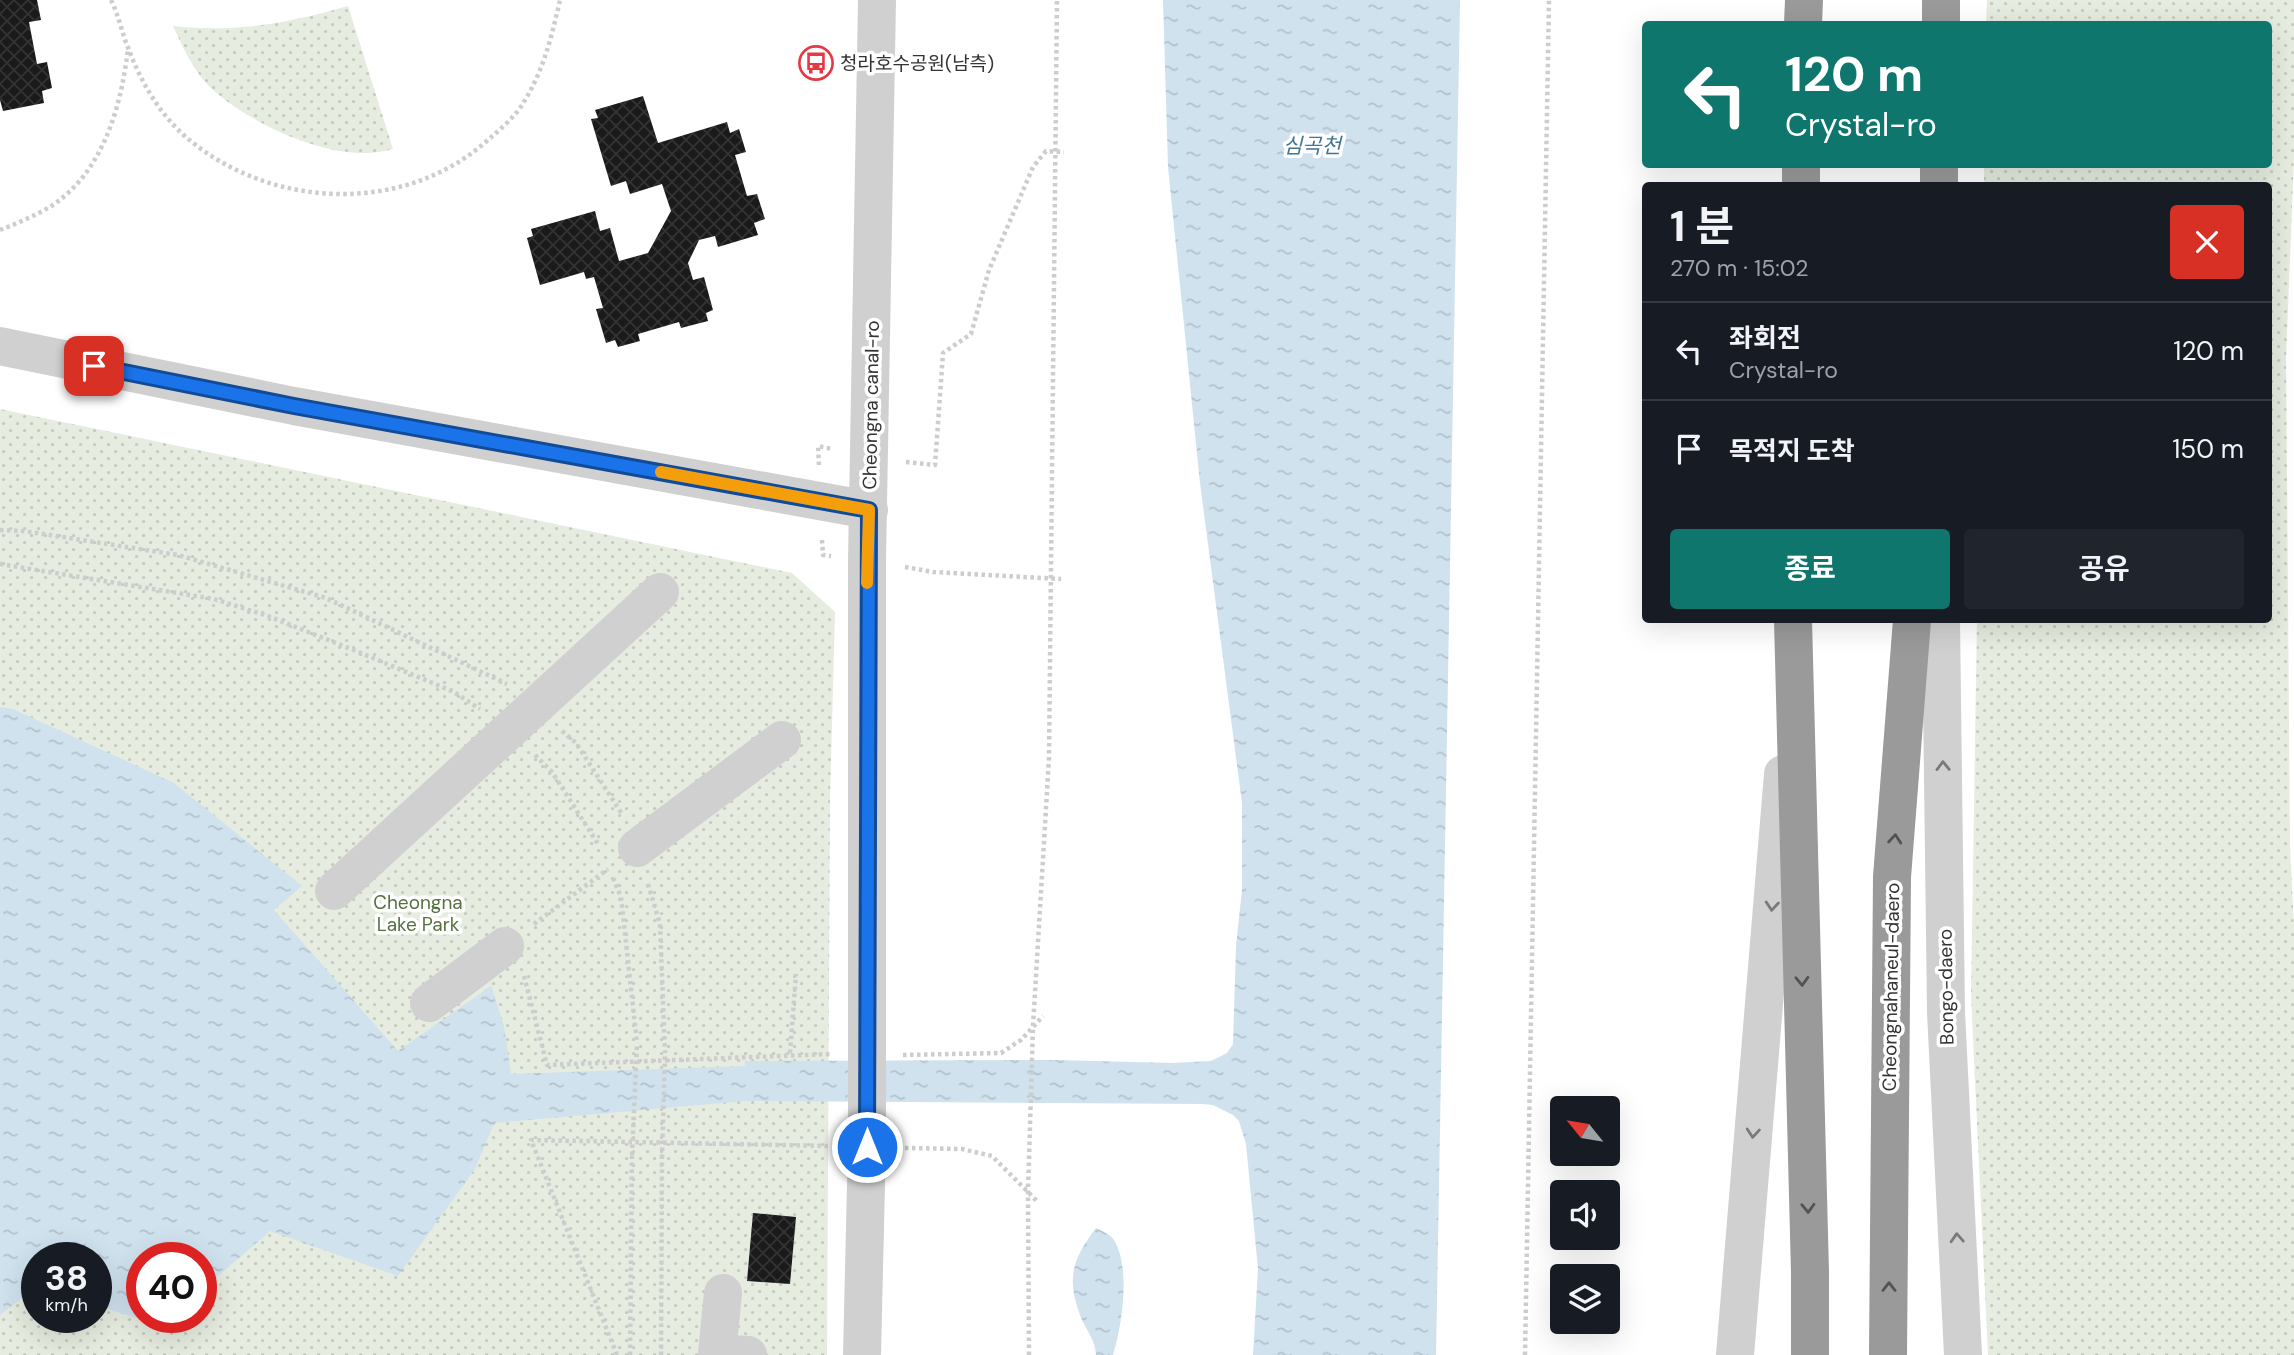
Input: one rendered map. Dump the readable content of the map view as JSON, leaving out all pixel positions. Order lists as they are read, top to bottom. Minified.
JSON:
{"streets":{"highway":["Cheongnahaneul-daero"],"street":["Cheongna canal-ro","Bongo-daero"]},"water":["심곡천"],"parks":["Cheongna Lake Park"],"places":{"bus stop":["청라호수공원(남측)"]},"north":"top left","page":{"turn":["120 m","Crystal-ro"],"heading":["1 분","270 m · 15:02"],"list":[{"name":"좌회전","note":"Crystal-ro","value":"120 m"},{"name":"목적지 도착","value":"150 m"}],"buttons":["종료","공유"],"speed":"38 km/h","limit":"40"}}
